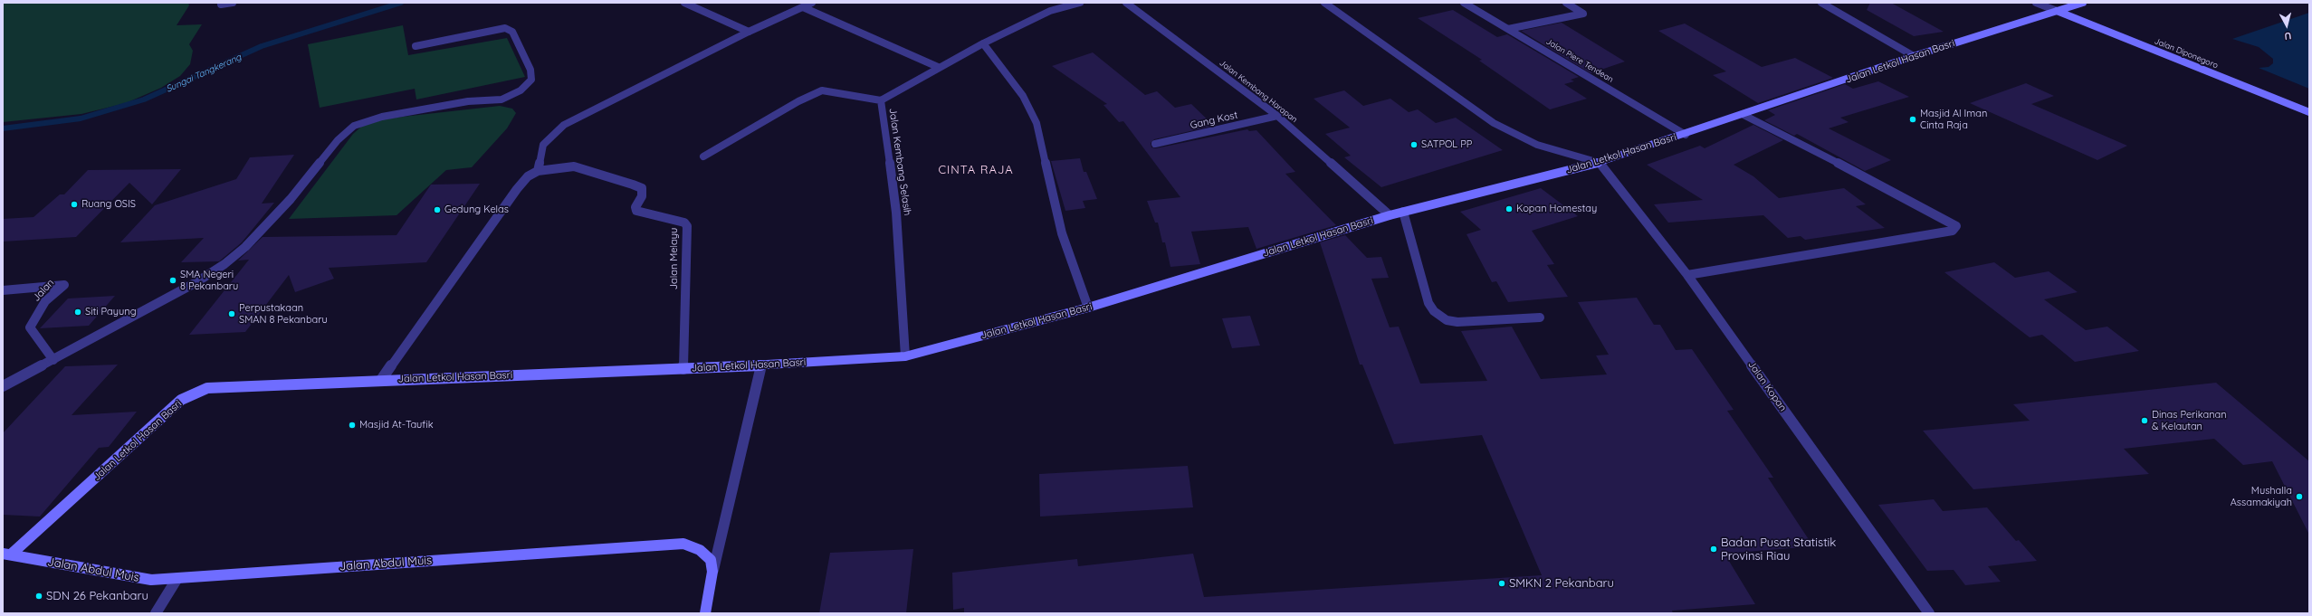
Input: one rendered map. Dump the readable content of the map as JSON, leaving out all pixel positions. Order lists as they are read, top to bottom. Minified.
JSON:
{"streets":{"street":["Jalan Diponegoro","Jalan Piere Tendean","Jalan Letkol Hasan Basri","Jalan Kembang Harapan","Gang Kost","Jalan Kembang Selasih","Jalan Melayu","Jalan","Jalan Kopan","Jalan Abdul Muis"]},"crossings":[["Jalan Diponegoro","Jalan Letkol Hasan Basri"],["Jalan Piere Tendean","Jalan Letkol Hasan Basri"],["Jalan Letkol Hasan Basri","Jalan Kembang Harapan"],["Jalan Letkol Hasan Basri","Jalan Kembang Selasih"],["Jalan Letkol Hasan Basri","Jalan Melayu"],["Jalan Letkol Hasan Basri","Jalan Kopan"],["Jalan Letkol Hasan Basri","Jalan Abdul Muis"],["Jalan Kembang Harapan","Gang Kost"]],"districts":["CINTA RAJA"],"water":["Sungai Tangkerang"],"places":["Masjid Al Iman Cinta Raja","SATPOL PP","Ruang OSIS","Kopan Homestay","Gedung Kelas","SMA Negeri 8 Pekanbaru","Siti Payung","Perpustakaan SMAN 8 Pekanbaru","Dinas Perikanan & Kelautan","Masjid At-Taufik","Mushalla Assamakiyah","Badan Pusat Statistik Provinsi Riau","SMKN 2 Pekanbaru","SDN 26 Pekanbaru"],"north":"bottom"}
